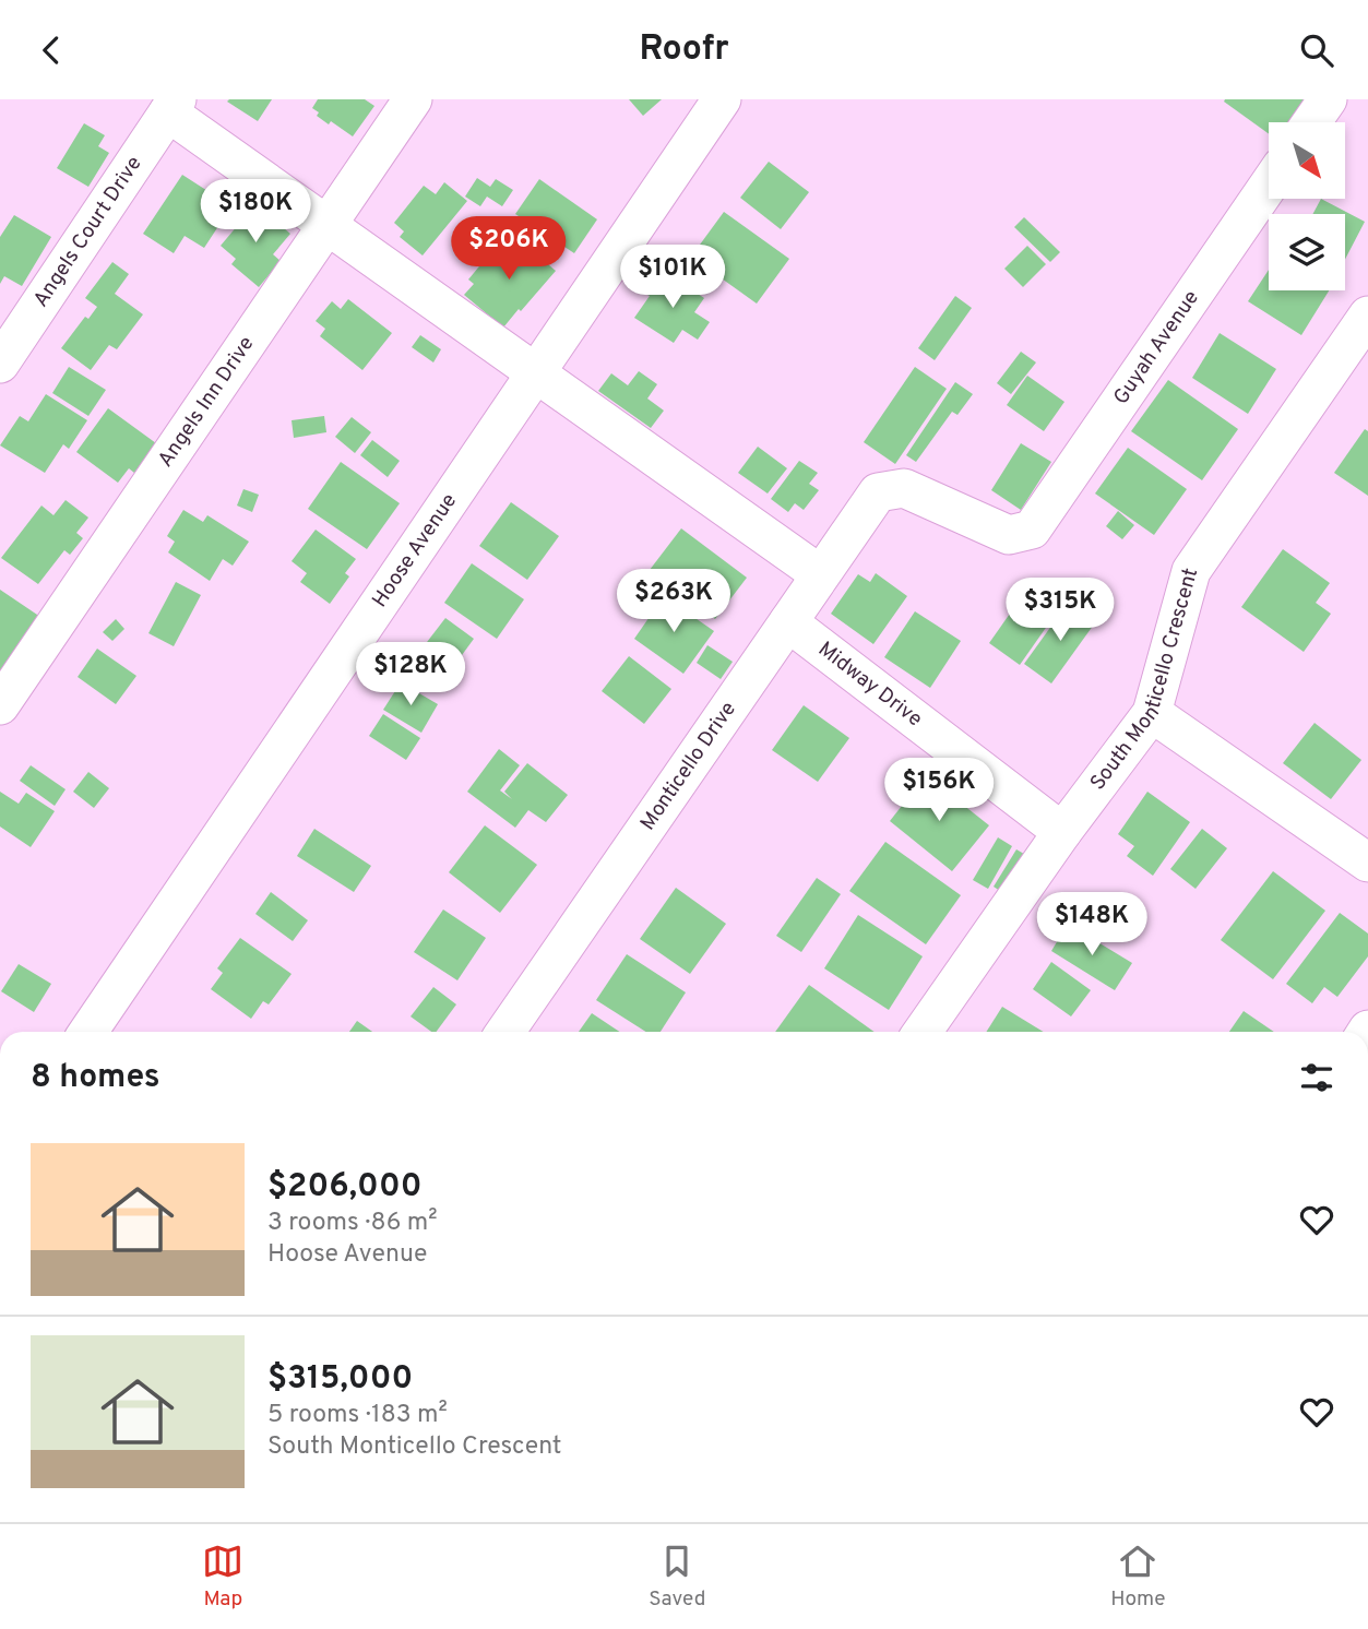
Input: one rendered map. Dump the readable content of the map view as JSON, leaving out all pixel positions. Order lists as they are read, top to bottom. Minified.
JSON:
{"streets":{"street":["Angels Court Drive","Guyah Avenue","Angels Inn Drive","Hoose Avenue","South Monticello Crescent","Midway Drive","Monticello Drive"]},"crossings":[["Guyah Avenue","Monticello Drive"],["South Monticello Crescent","Midway Drive"],["Midway Drive","Monticello Drive"]],"north":"bottom right","page":{"header":"Roofr","price":["$180K","$206K","$101K","$263K","$315K","$128K","$156K","$148K"],"heading":"8 homes","list":[{"name":"$206,000","note":"3 rooms · 86 m² · Hoose Avenue"},{"name":"$315,000","note":"5 rooms · 183 m² · South Monticello Crescent"}],"tabs":["Map","Saved","Home"]}}
